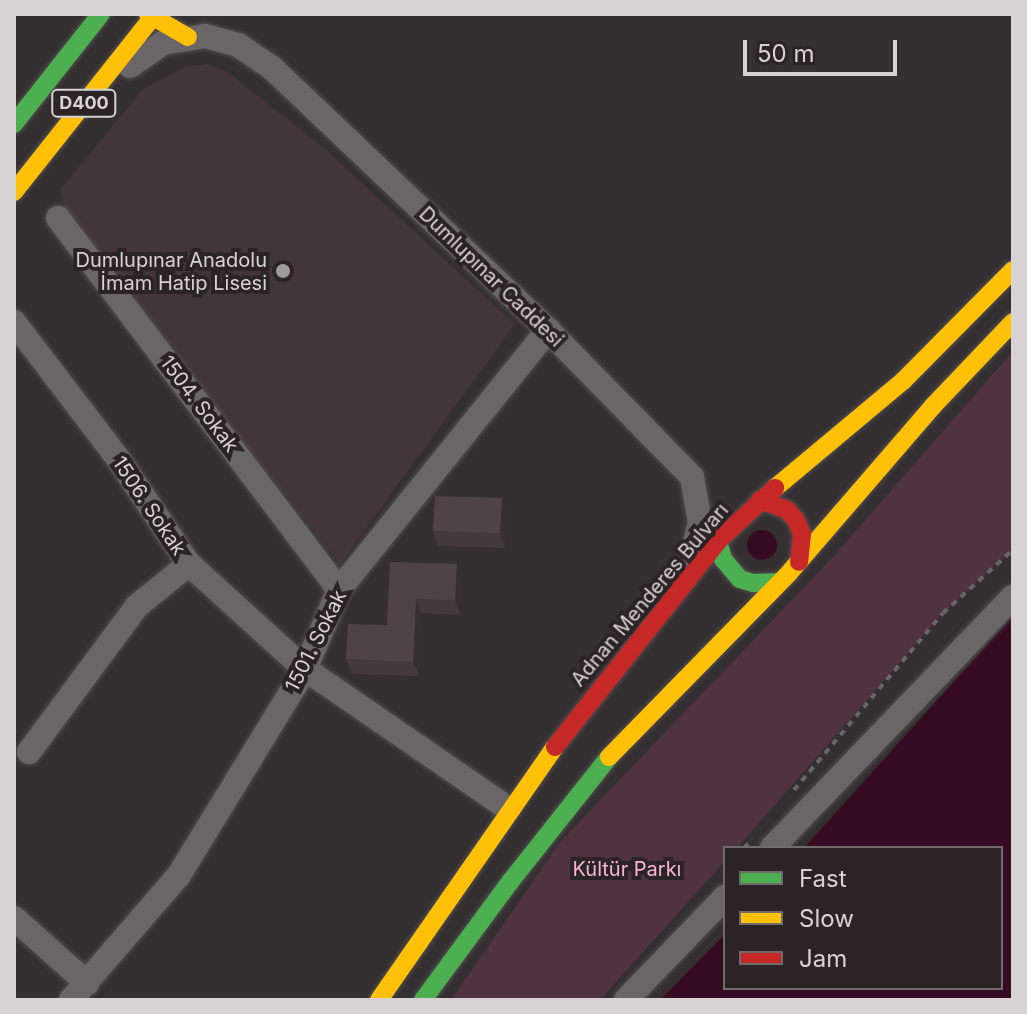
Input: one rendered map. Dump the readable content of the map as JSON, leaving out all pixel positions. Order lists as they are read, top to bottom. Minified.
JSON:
{"streets":{"main road":["D400","Dumlupınar Caddesi","Adnan Menderes Bulvarı"],"street":["1504. Sokak","1506. Sokak","1501. Sokak"]},"crossings":[["D400","Dumlupınar Caddesi"],["Dumlupınar Caddesi","Adnan Menderes Bulvarı"],["Dumlupınar Caddesi","1501. Sokak"],["1504. Sokak","1501. Sokak"],["1506. Sokak","Adnan Menderes Bulvarı"],["1506. Sokak","1501. Sokak"]],"parks":["Kültür Parkı"],"places":["Dumlupınar Anadolu İmam Hatip Lisesi"],"legend":["Fast","Slow","Jam"],"scale_bar":"50 m"}
